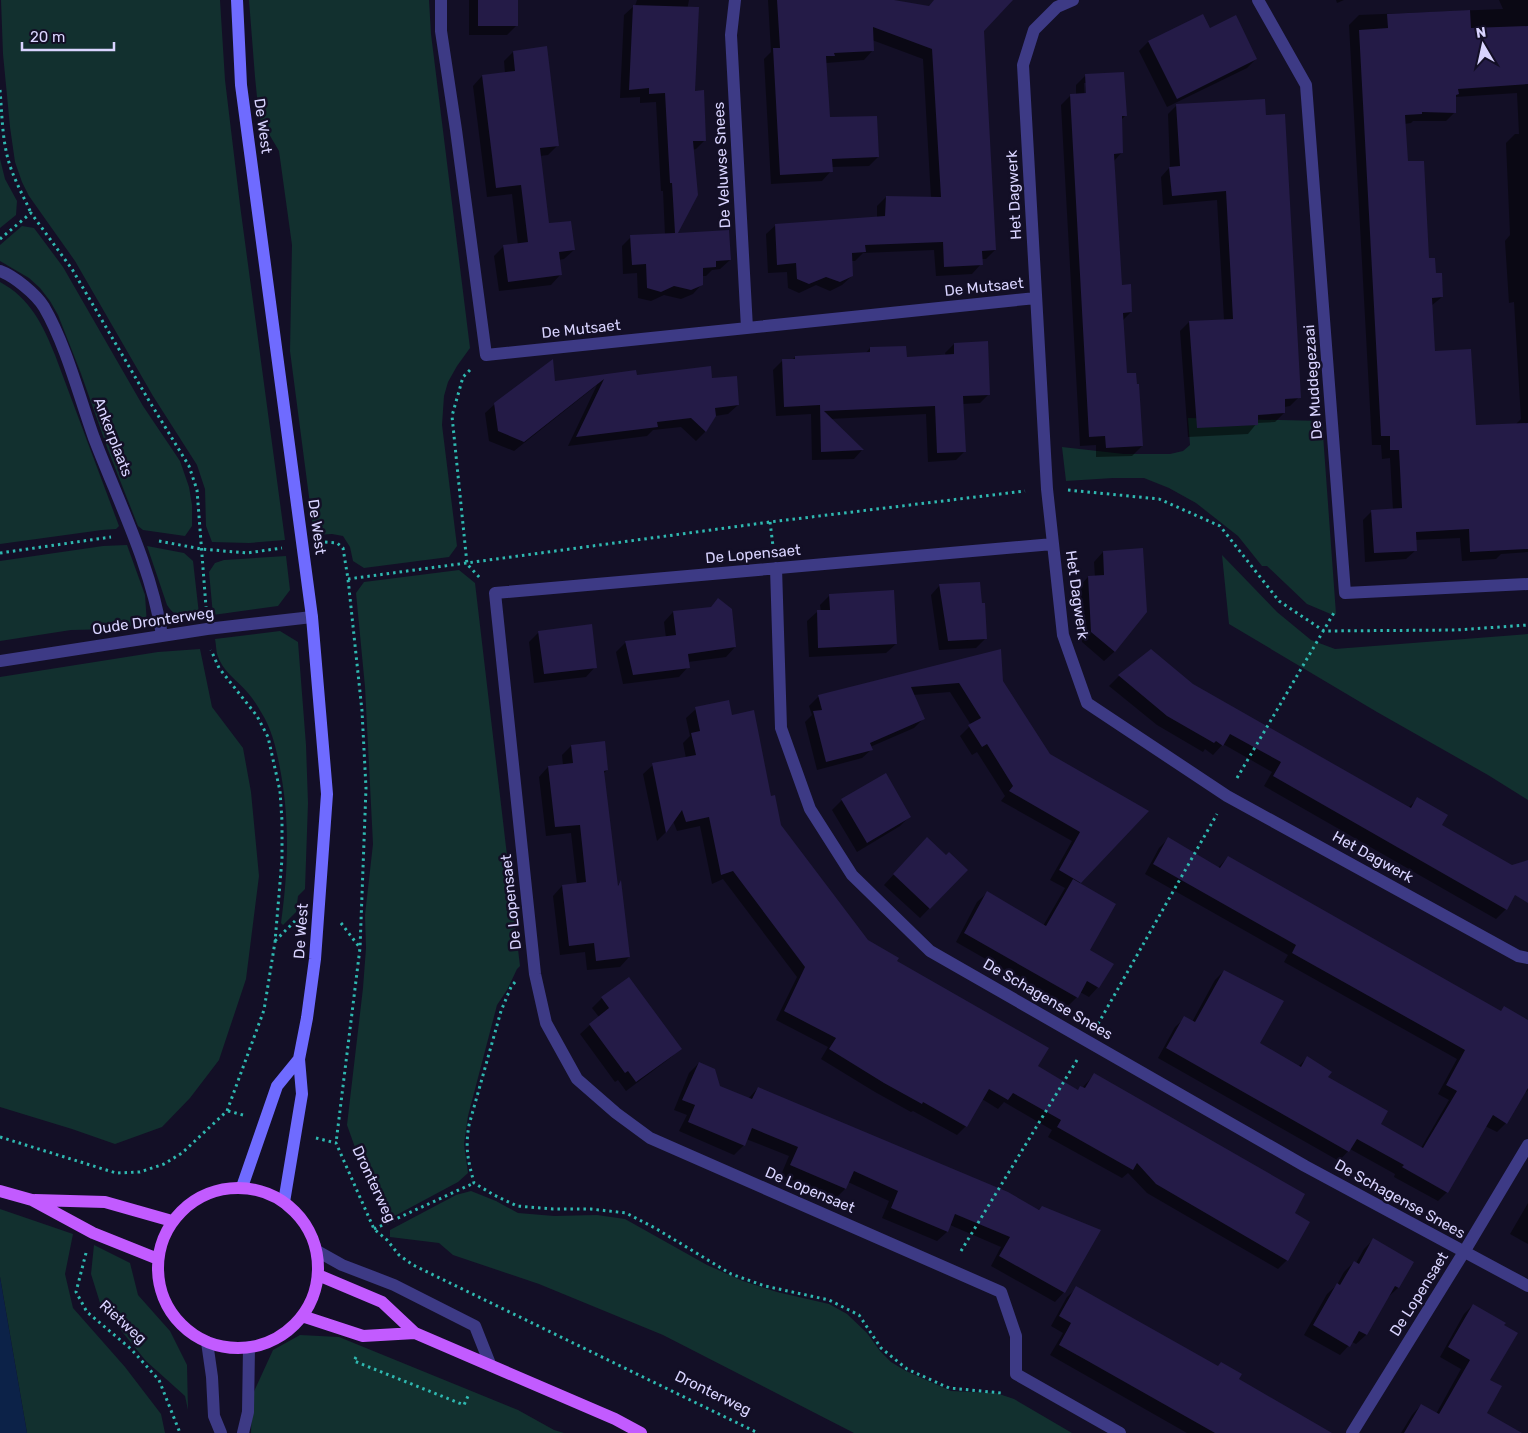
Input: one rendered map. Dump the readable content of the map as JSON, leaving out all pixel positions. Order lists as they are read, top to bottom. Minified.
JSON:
{"streets":{"main road":["De West"],"street":["De Veluwse Snees","Het Dagwerk","De Mutsaet","De Muddegezaai","Ankerplaats","De Lopensaet","Oude Dronterweg","De Schagense Snees"],"path":["Dronterweg","Rietweg"]},"crossings":[["De West","Oude Dronterweg"],["De West","Dronterweg"],["De Veluwse Snees","De Mutsaet"],["Het Dagwerk","De Mutsaet"],["Het Dagwerk","De Lopensaet"],["Ankerplaats","Oude Dronterweg"],["De Lopensaet","De Schagense Snees"]],"scale_bar":"20 m","north":"top"}
